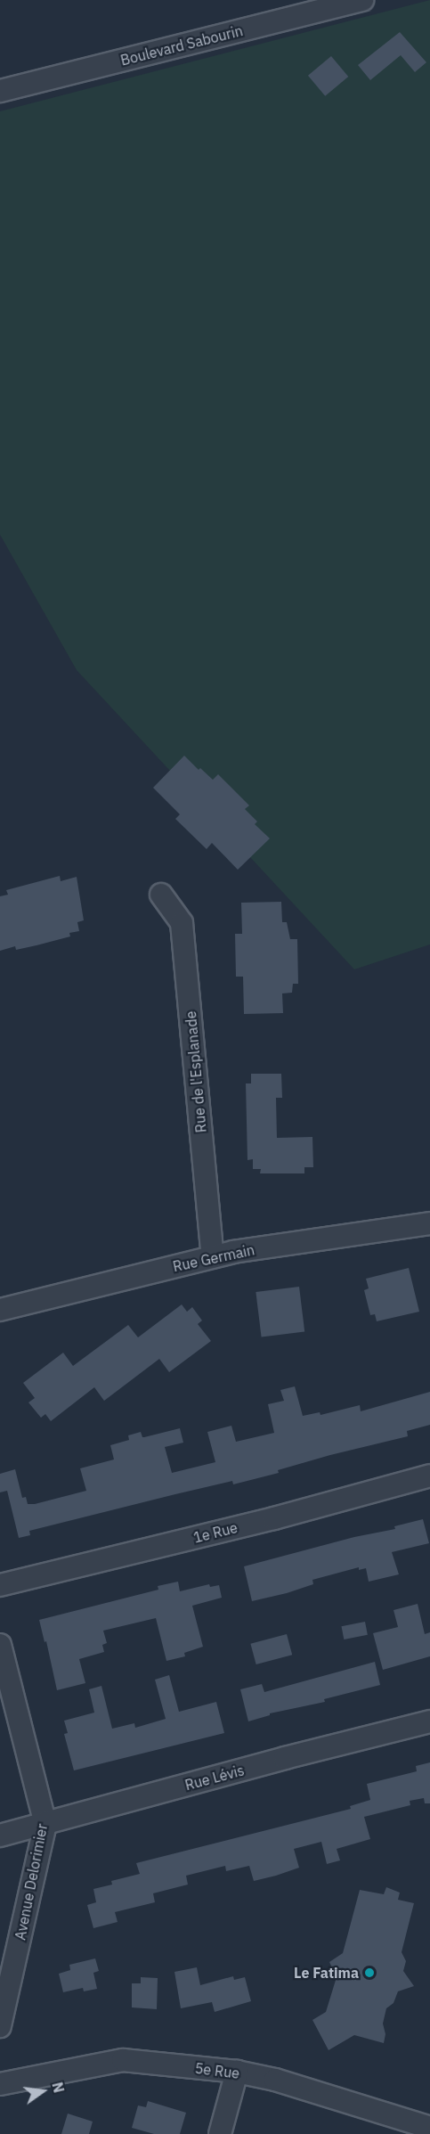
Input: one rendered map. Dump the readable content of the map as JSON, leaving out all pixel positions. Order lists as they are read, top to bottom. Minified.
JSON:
{"streets":{"street":["Boulevard Sabourin","Rue de l'Esplanade","Rue Germain","1e Rue","Rue Lévis","Avenue Delorimier","5e Rue"]},"crossings":[["Rue de l'Esplanade","Rue Germain"],["Rue Lévis","Avenue Delorimier"]],"places":["Le Fatima"],"north":"right"}
